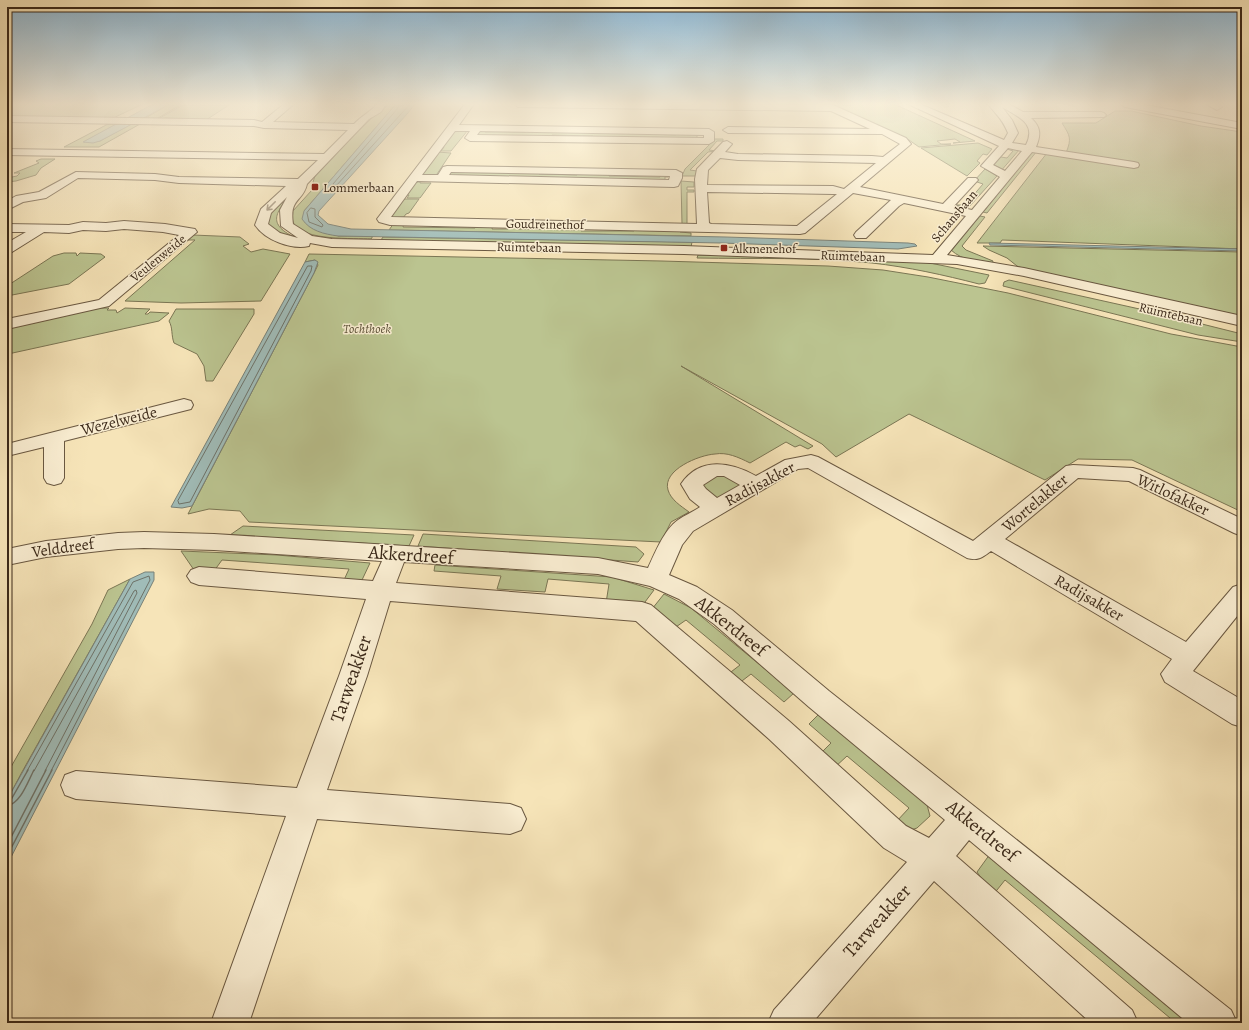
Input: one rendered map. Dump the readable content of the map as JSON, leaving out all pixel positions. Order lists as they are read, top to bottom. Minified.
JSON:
{"streets":{"street":["Schansbaan","Goudreinethof","Ruimtebaan","Veulenweide","Wezelweide","Radijsakker","Witlofakker","Wortelakker","Velddreef","Akkerdreef","Tarweakker"]},"crossings":[["Schansbaan","Ruimtebaan"],["Radijsakker","Wortelakker"],["Radijsakker","Akkerdreef"],["Witlofakker","Wortelakker"],["Velddreef","Akkerdreef"],["Akkerdreef","Tarweakker"]],"parks":["Tochthoek"],"places":{"transit":["Lommerbaan","Alkmenehof"]}}
